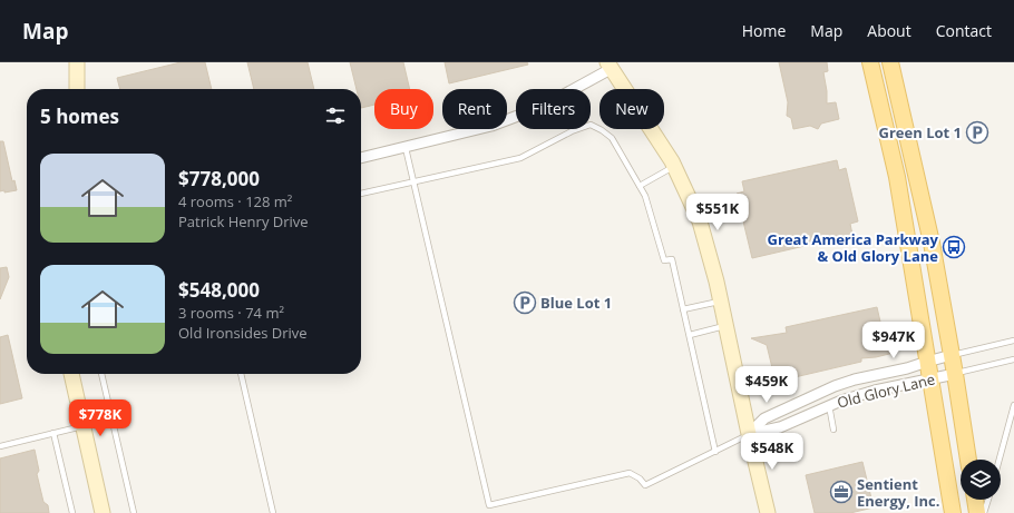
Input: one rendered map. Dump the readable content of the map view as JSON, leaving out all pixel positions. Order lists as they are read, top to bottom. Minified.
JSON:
{"streets":{"street":["Old Glory Lane"]},"places":{"parking":["Green Lot 1","Blue Lot 1"],"bus stop":["Great America Parkway & Old Glory Lane"],"office":["Sentient Energy, Inc."]},"page":{"header":"Map","nav":["Home","Map","About","Contact"],"chip":["Buy","Rent","Filters","New"],"heading":"5 homes","list":[{"name":"$778,000","note":"4 rooms · 128 m² · Patrick Henry Drive"},{"name":"$548,000","note":"3 rooms · 74 m² · Old Ironsides Drive"}],"price":["$551K","$947K","$459K","$778K","$548K"]}}
